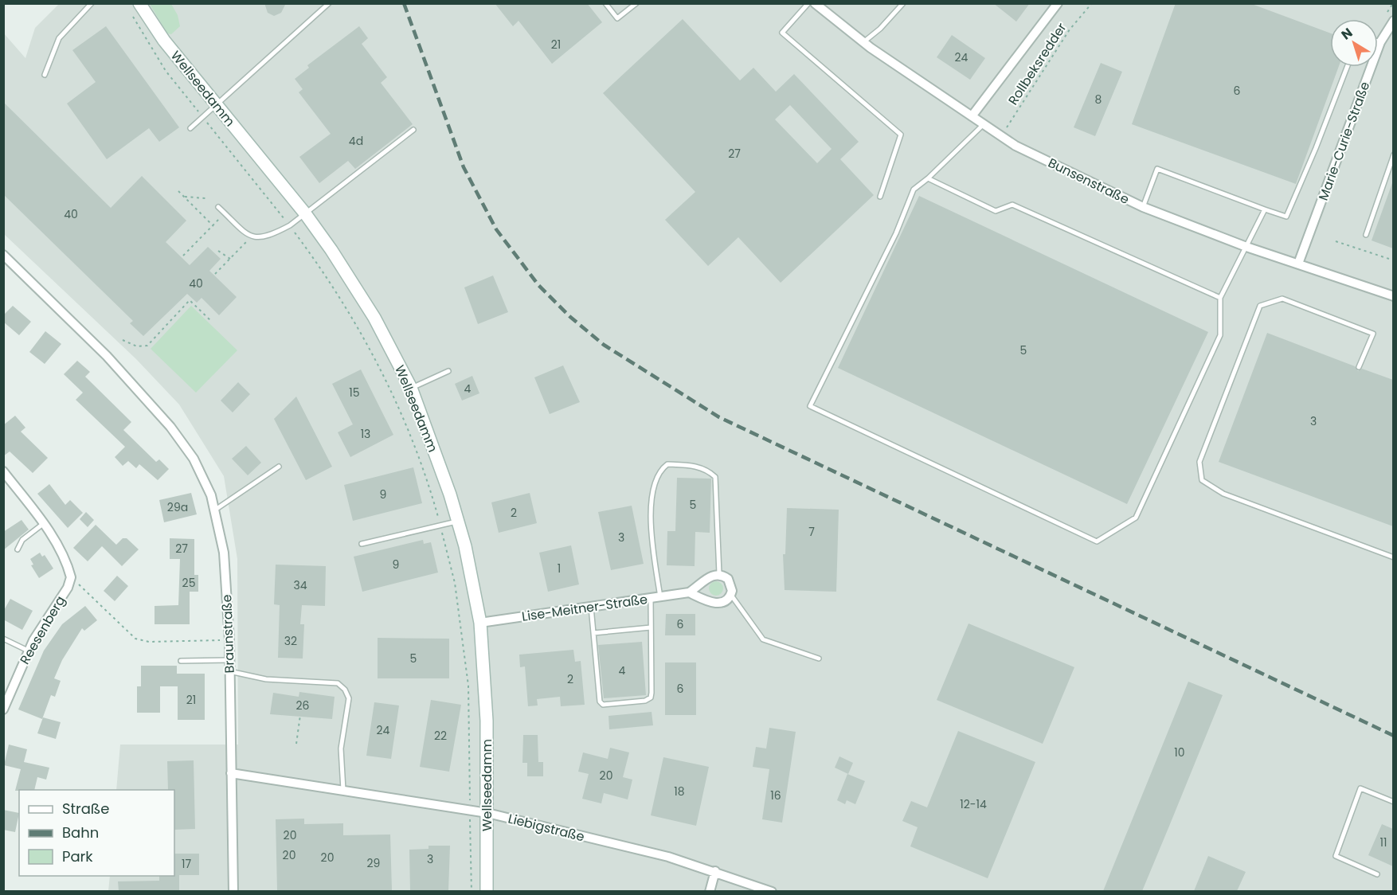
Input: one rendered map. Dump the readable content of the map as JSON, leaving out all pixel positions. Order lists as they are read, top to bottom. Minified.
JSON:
{"streets":{"main road":["Wellseedamm"],"street":["Marie-Curie-Straße","Bunsenstraße","Lise-Meitner-Straße","Reesenberg","Braunstraße","Liebigstraße"],"path":["Rollbeksredder"]},"crossings":[["Rollbeksredder","Bunsenstraße"],["Wellseedamm","Lise-Meitner-Straße"],["Wellseedamm","Liebigstraße"],["Marie-Curie-Straße","Bunsenstraße"],["Braunstraße","Liebigstraße"]],"house_numbers":["21","24","6","8","4d","27","40","40","5","4","15","3","13","9","5","29a","2","7","3","27","9","1","25","34","6","32","5","4","2","6","21","26","24","22","10","20","18","16","12-14","20","11","20","20","3","29","17"],"legend":["Straße","Bahn","Park"],"north":"top left"}
